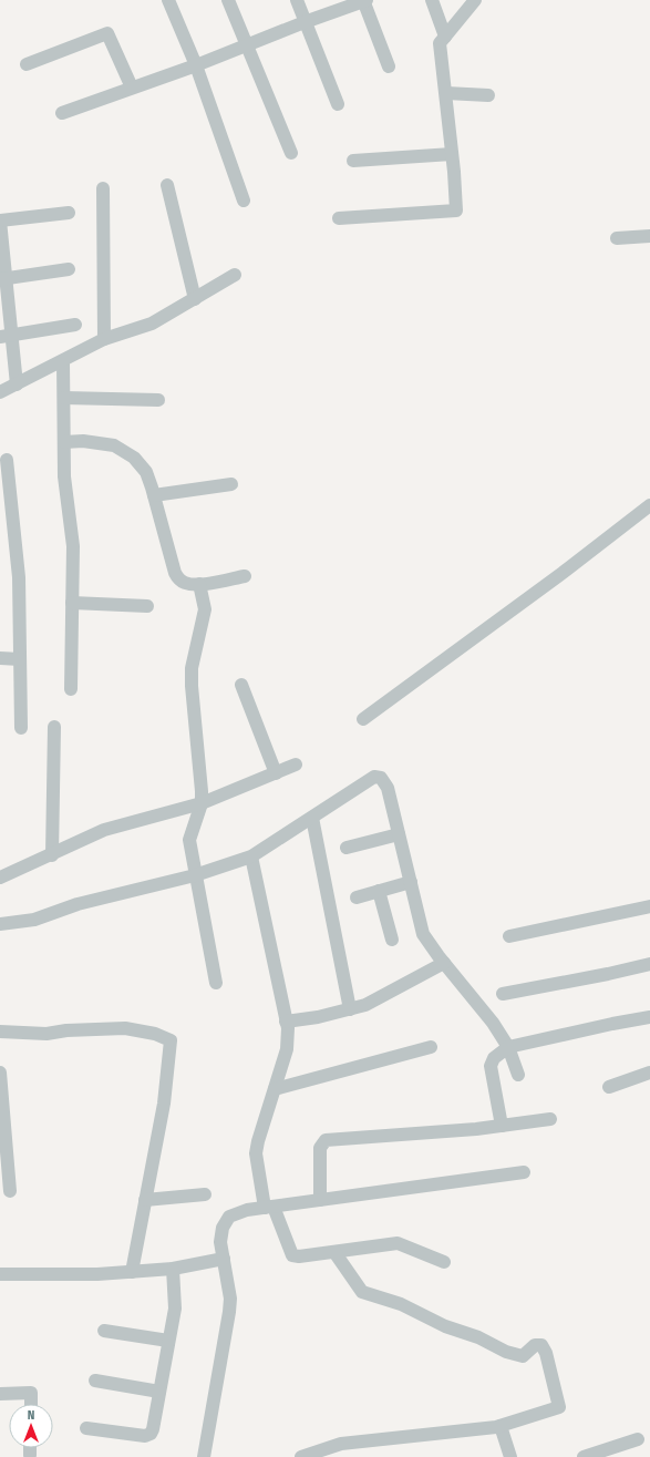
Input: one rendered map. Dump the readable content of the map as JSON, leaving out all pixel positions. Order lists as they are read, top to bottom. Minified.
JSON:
{"north":"top"}
